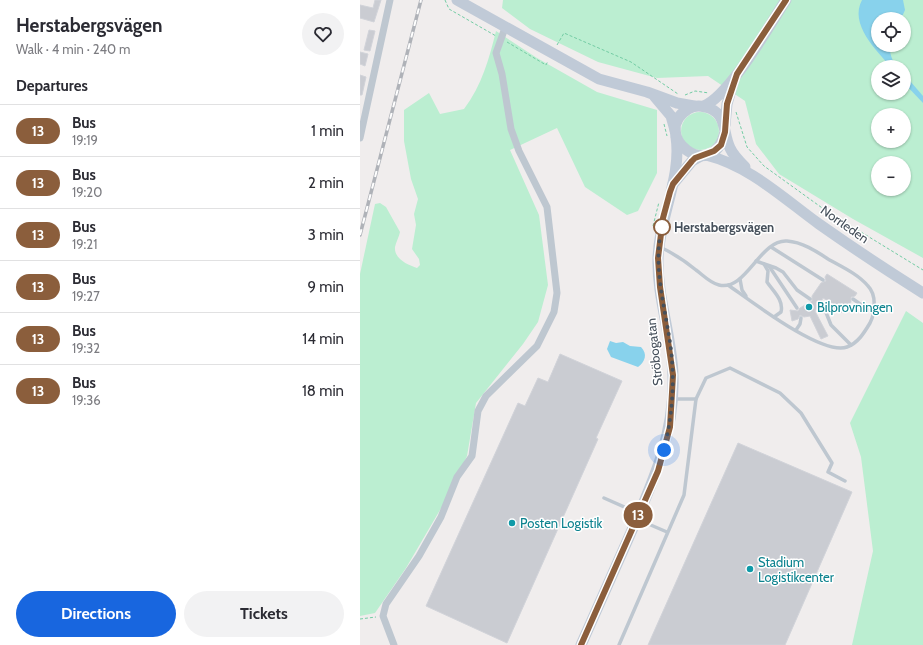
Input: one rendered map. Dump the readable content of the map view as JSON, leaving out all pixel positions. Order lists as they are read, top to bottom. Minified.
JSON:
{"streets":{"street":["Norrleden","Ströbogatan"]},"places":["Herstabergsvägen","Bilprovningen","Posten Logistik","Stadium Logistikcenter"],"lines":["bus line 13"],"page":{"heading":[["Herstabergsvägen","Walk · 4 min · 240 m"],"Departures"],"on_map":"13","map_buttons":["+","−"],"list":[{"mark":"13","name":"Bus","note":"19:19","value":"1 min"},{"mark":"13","name":"Bus","note":"19:20","value":"2 min"},{"mark":"13","name":"Bus","note":"19:21","value":"3 min"},{"mark":"13","name":"Bus","note":"19:27","value":"9 min"},{"mark":"13","name":"Bus","note":"19:32","value":"14 min"},{"mark":"13","name":"Bus","note":"19:36","value":"18 min"}],"buttons":["Directions","Tickets"]}}
